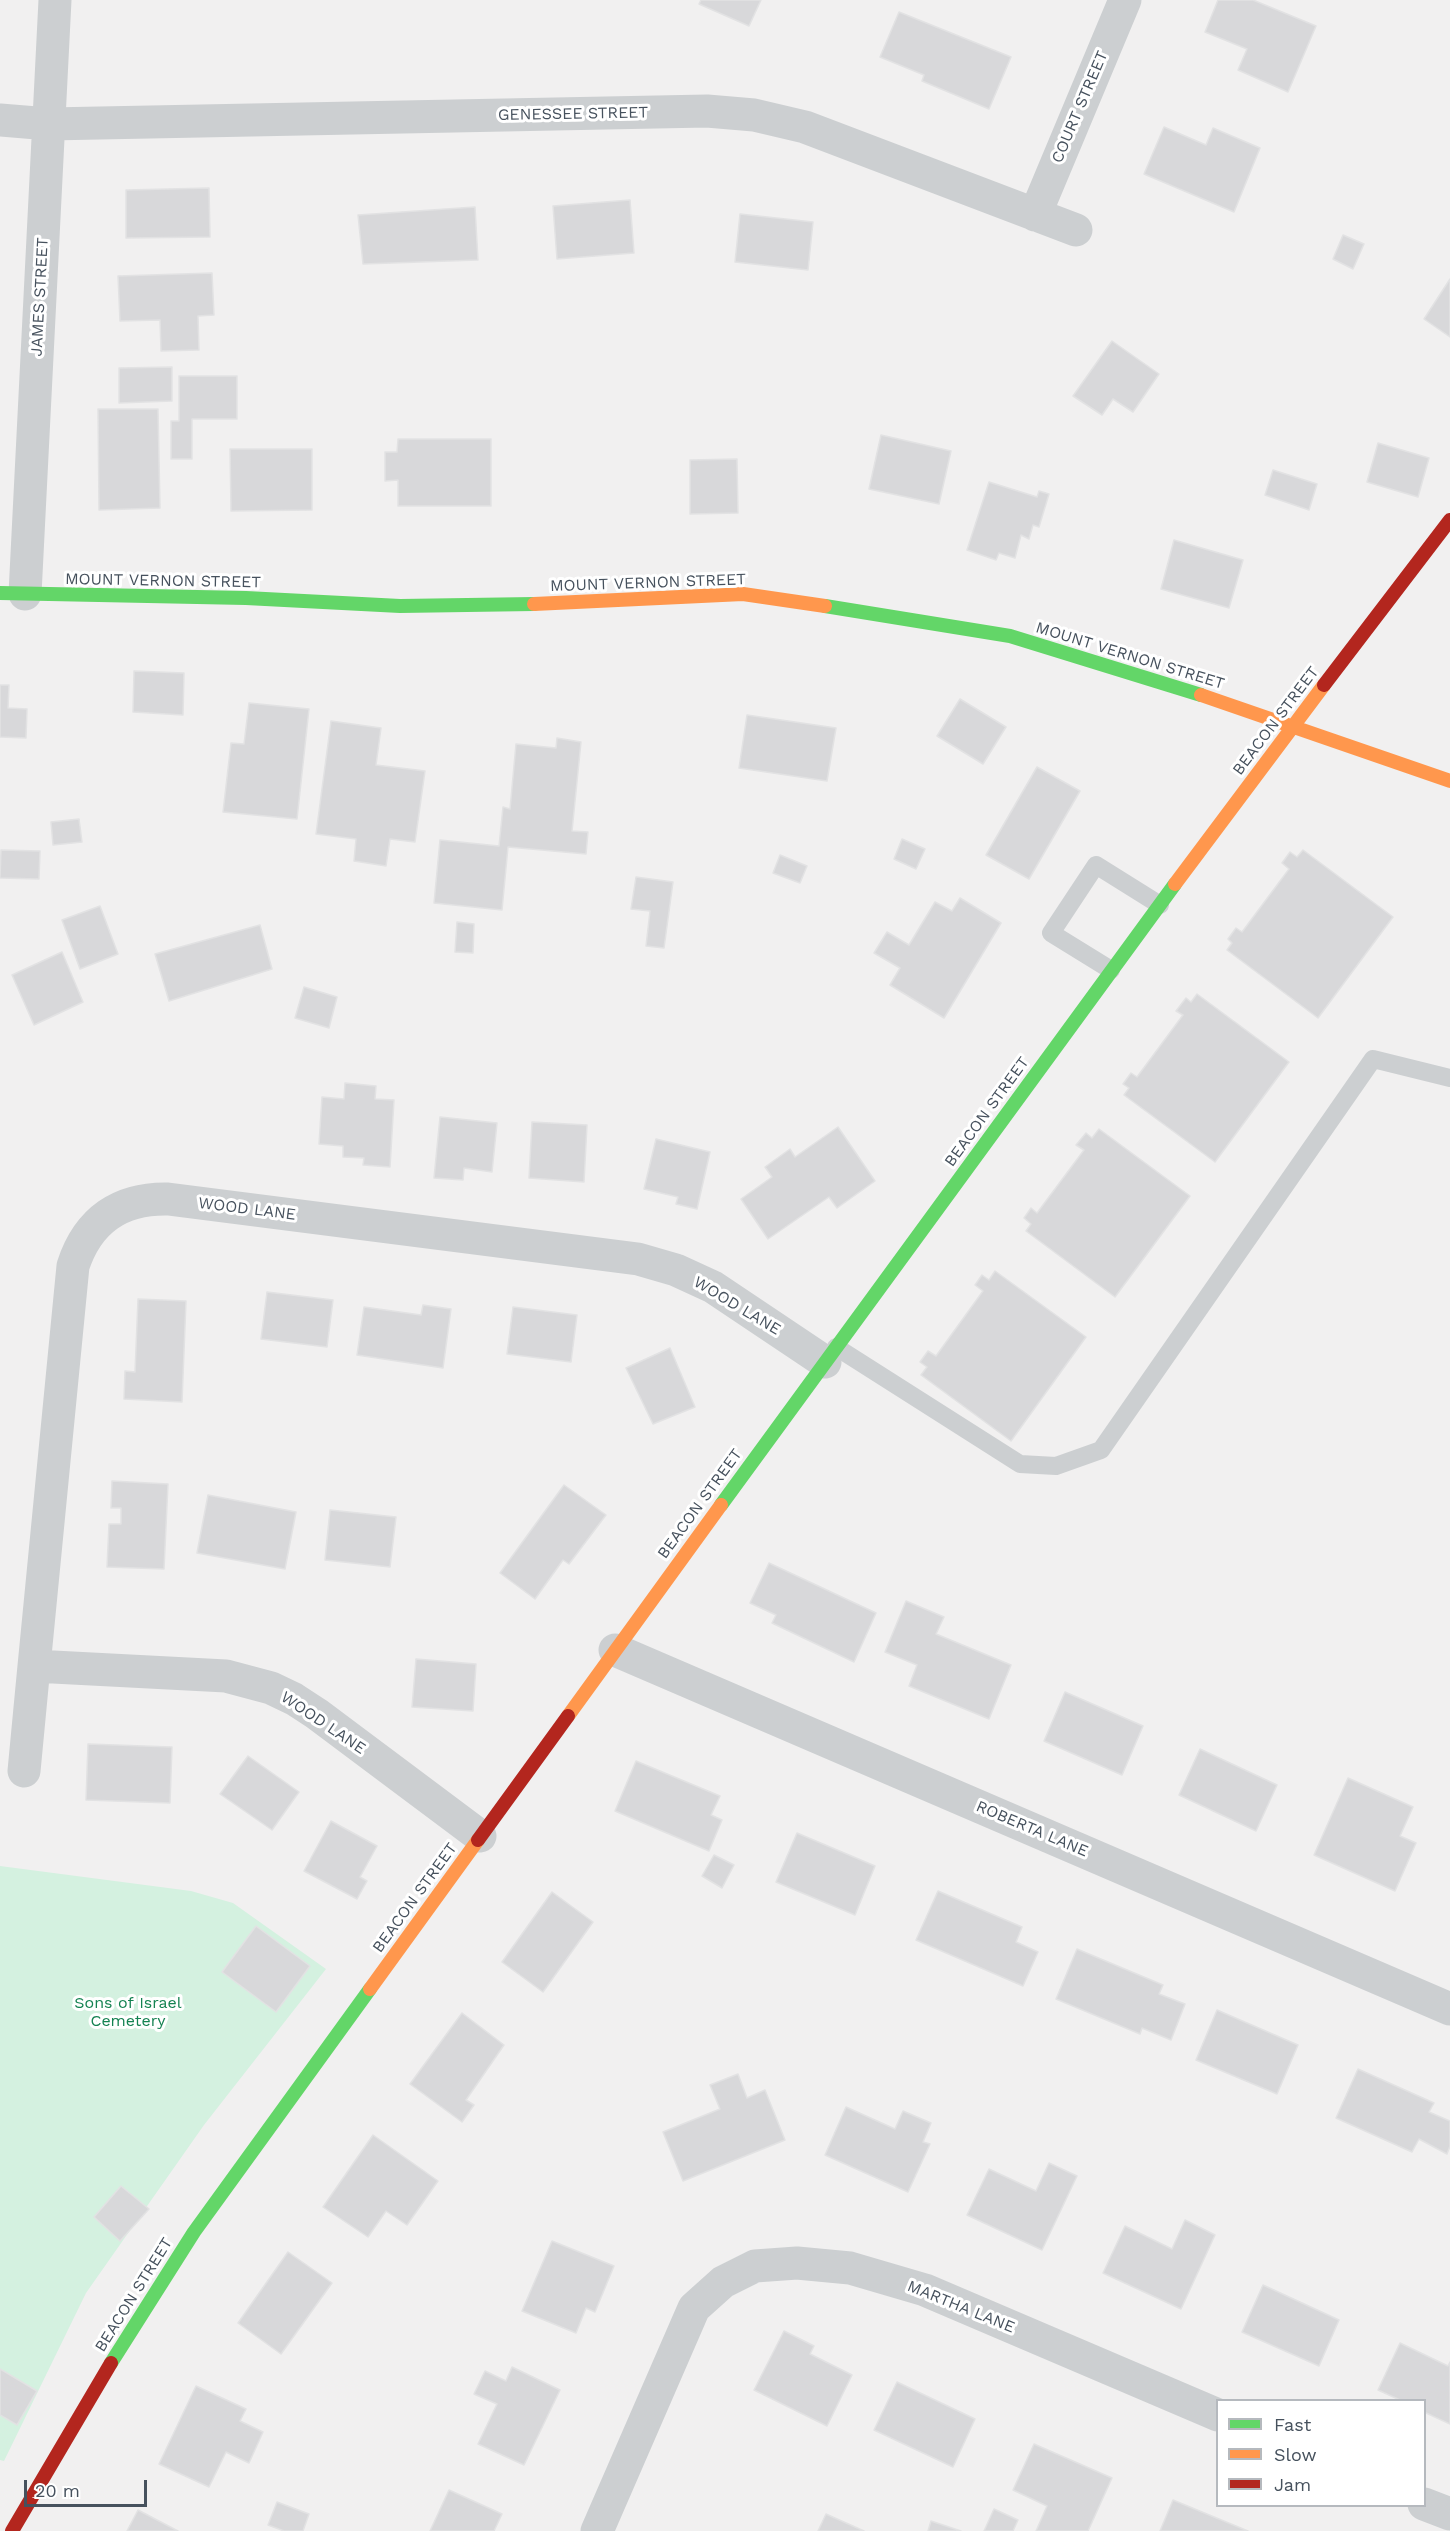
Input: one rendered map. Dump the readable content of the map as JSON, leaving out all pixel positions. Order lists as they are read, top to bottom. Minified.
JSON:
{"streets":{"main road":["MOUNT VERNON STREET","BEACON STREET"],"street":["COURT STREET","GENESSEE STREET","JAMES STREET","WOOD LANE","ROBERTA LANE","MARTHA LANE"]},"crossings":[["COURT STREET","GENESSEE STREET"],["GENESSEE STREET","JAMES STREET"],["JAMES STREET","MOUNT VERNON STREET"],["MOUNT VERNON STREET","BEACON STREET"],["BEACON STREET","WOOD LANE"],["BEACON STREET","ROBERTA LANE"]],"parks":["Sons of Israel Cemetery"],"legend":["Fast","Slow","Jam"],"scale_bar":"20 m"}
